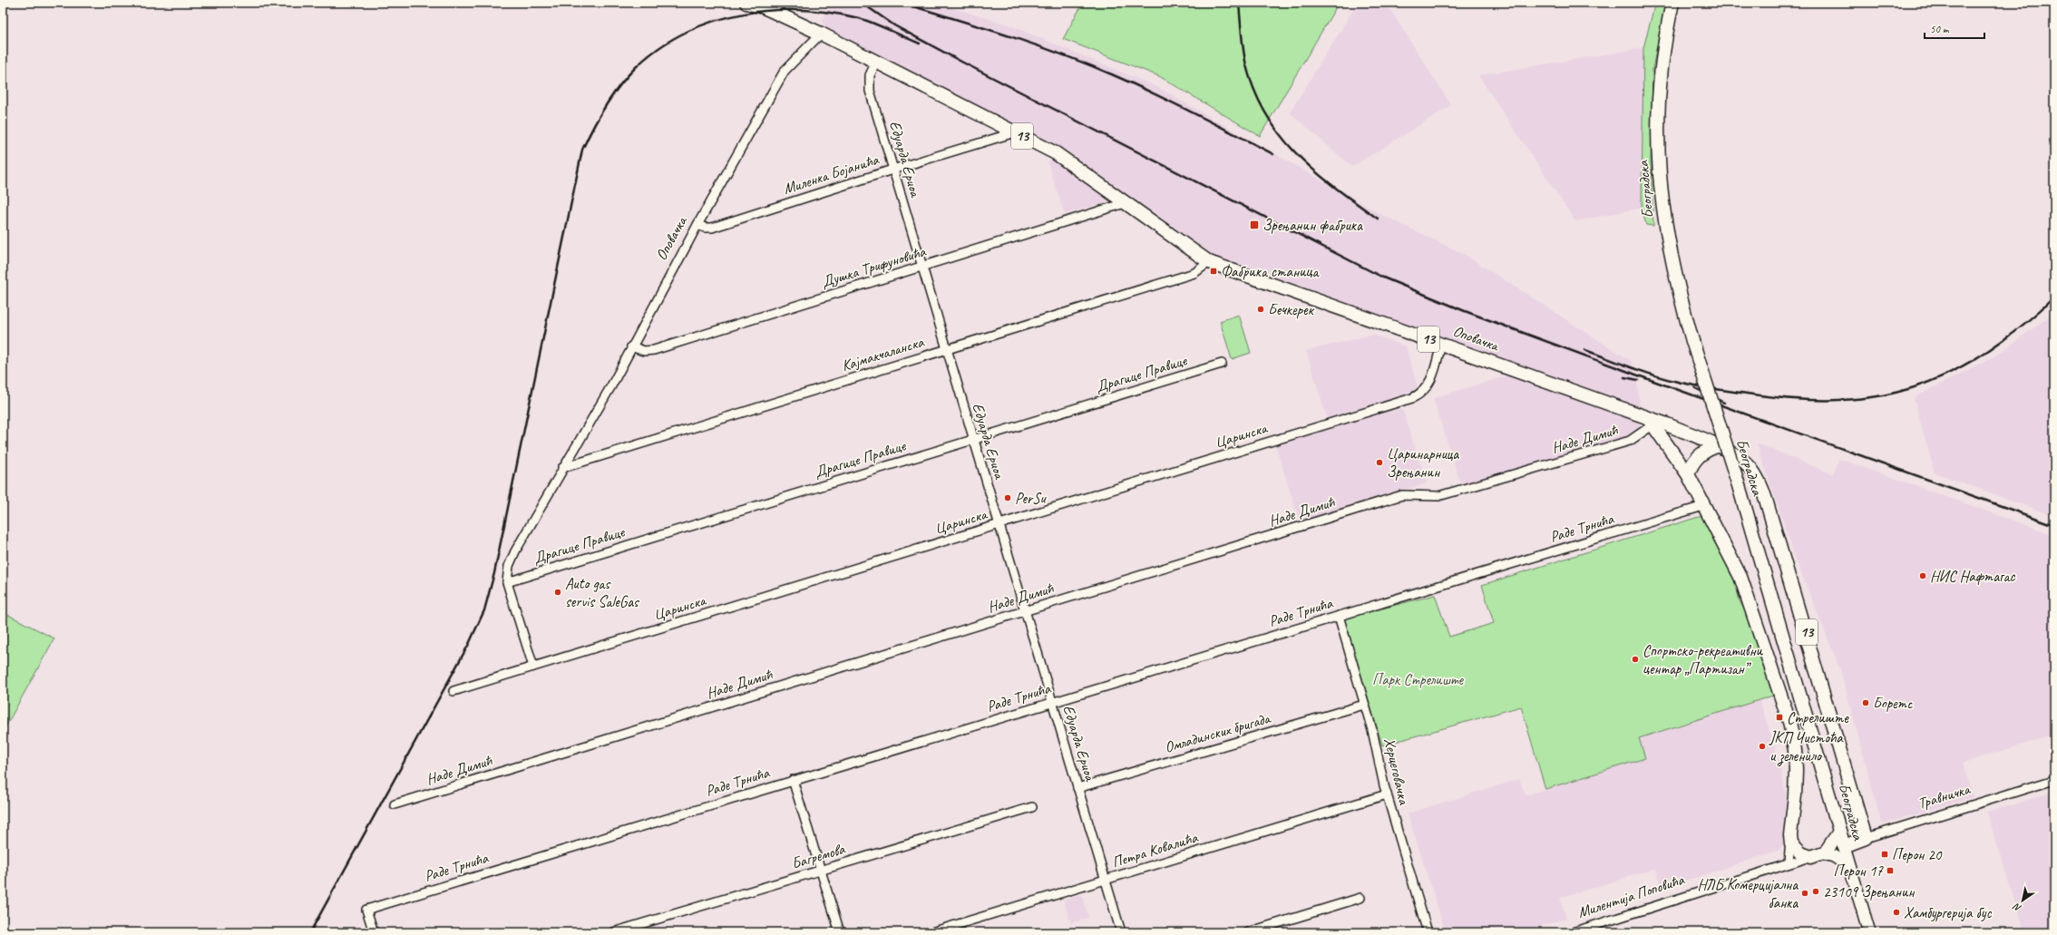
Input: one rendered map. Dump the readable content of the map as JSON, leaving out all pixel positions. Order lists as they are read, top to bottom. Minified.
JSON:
{"streets":{"main road":["13","Београдска","Оповачка","Травничка"],"street":["Едуарда Ериоа","Миленка Бојанића","Душка Трифуновића","Кајмакчаланска","Драгице Правице","Царинска","Наде Димић","Раде Трнића","Омладинских бригада","Херцеговачка","Петра Ковалића","Багремова","Милентија Поповића"]},"crossings":[["13","Едуарда Ериоа"],["13","Миленка Бојанића"],["13","Оповачка"],["13","Душка Трифуновића"],["13","Кајмакчаланска"],["13","Наде Димић"],["13","Травничка"],["Едуарда Ериоа","Миленка Бојанића"],["Едуарда Ериоа","Душка Трифуновића"],["Едуарда Ериоа","Кајмакчаланска"],["Едуарда Ериоа","Драгице Правице"],["Едуарда Ериоа","Царинска"],["Едуарда Ериоа","Наде Димић"],["Едуарда Ериоа","Раде Трнића"],["Едуарда Ериоа","Омладинских бригада"],["Едуарда Ериоа","Петра Ковалића"],["Миленка Бојанића","Оповачка"],["Београдска","Травничка"],["Оповачка","Душка Трифуновића"],["Оповачка","Кајмакчаланска"],["Оповачка","Драгице Правице"],["Оповачка","Царинска"],["Оповачка","Наде Димић"],["Раде Трнића","Херцеговачка"],["Омладинских бригада","Херцеговачка"],["Херцеговачка","Петра Ковалића"]],"parks":["Парк Стрелиште"],"places":{"transit":["Зрењанин фабрика","Фабрика станица","Стрелиште","Перон 20","Перон 17"],"other":["Бечкерек","Царинарница Зрењанин","PerSu","НИС Нафтагас","Auto gas servis SaleGas","Спортско-рекреативни центар „Партизан”","Боретс","ЈКП Чистоћа и зеленило","23109 Зрењанин","НЛБ Комерцијална банка","Хамбургерија бус"]},"scale_bar":"50 m","north":"bottom left"}
